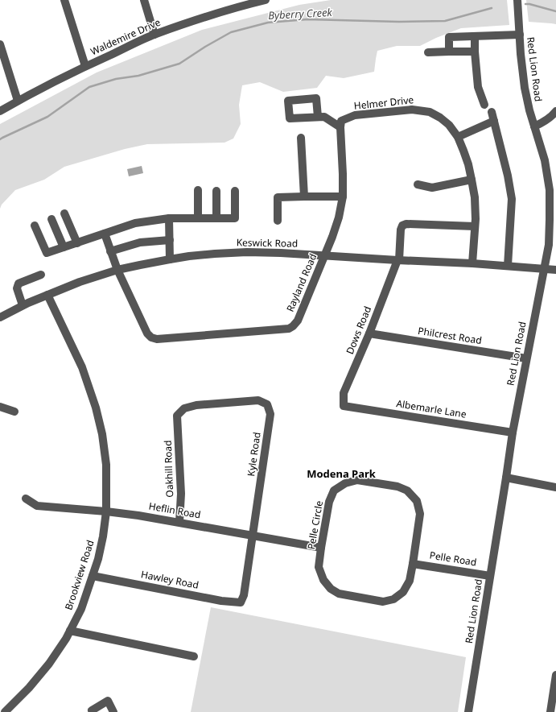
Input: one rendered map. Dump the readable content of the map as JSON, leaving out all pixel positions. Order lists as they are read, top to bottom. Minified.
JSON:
{"streets":{"street":["Waldemire Drive","Red Lion Road","Helmer Drive","Keswick Road","Rayland Road","Dows Road","Philcrest Road","Albemarle Lane","Kyle Road","Oakhill Road","Heflin Road","Pelle Circle","Pelle Road","Brookview Road","Hawley Road"]},"crossings":[["Red Lion Road","Keswick Road"],["Red Lion Road","Philcrest Road"],["Red Lion Road","Albemarle Lane"],["Red Lion Road","Pelle Road"],["Helmer Drive","Keswick Road"],["Helmer Drive","Rayland Road"],["Helmer Drive","Dows Road"],["Keswick Road","Rayland Road"],["Keswick Road","Dows Road"],["Keswick Road","Brookview Road"],["Dows Road","Philcrest Road"],["Dows Road","Albemarle Lane"],["Kyle Road","Oakhill Road"],["Kyle Road","Heflin Road"],["Kyle Road","Hawley Road"],["Oakhill Road","Heflin Road"],["Heflin Road","Pelle Circle"],["Heflin Road","Brookview Road"],["Pelle Circle","Pelle Road"],["Brookview Road","Hawley Road"]],"districts":["Modena Park"],"water":["Byberry Creek"]}
